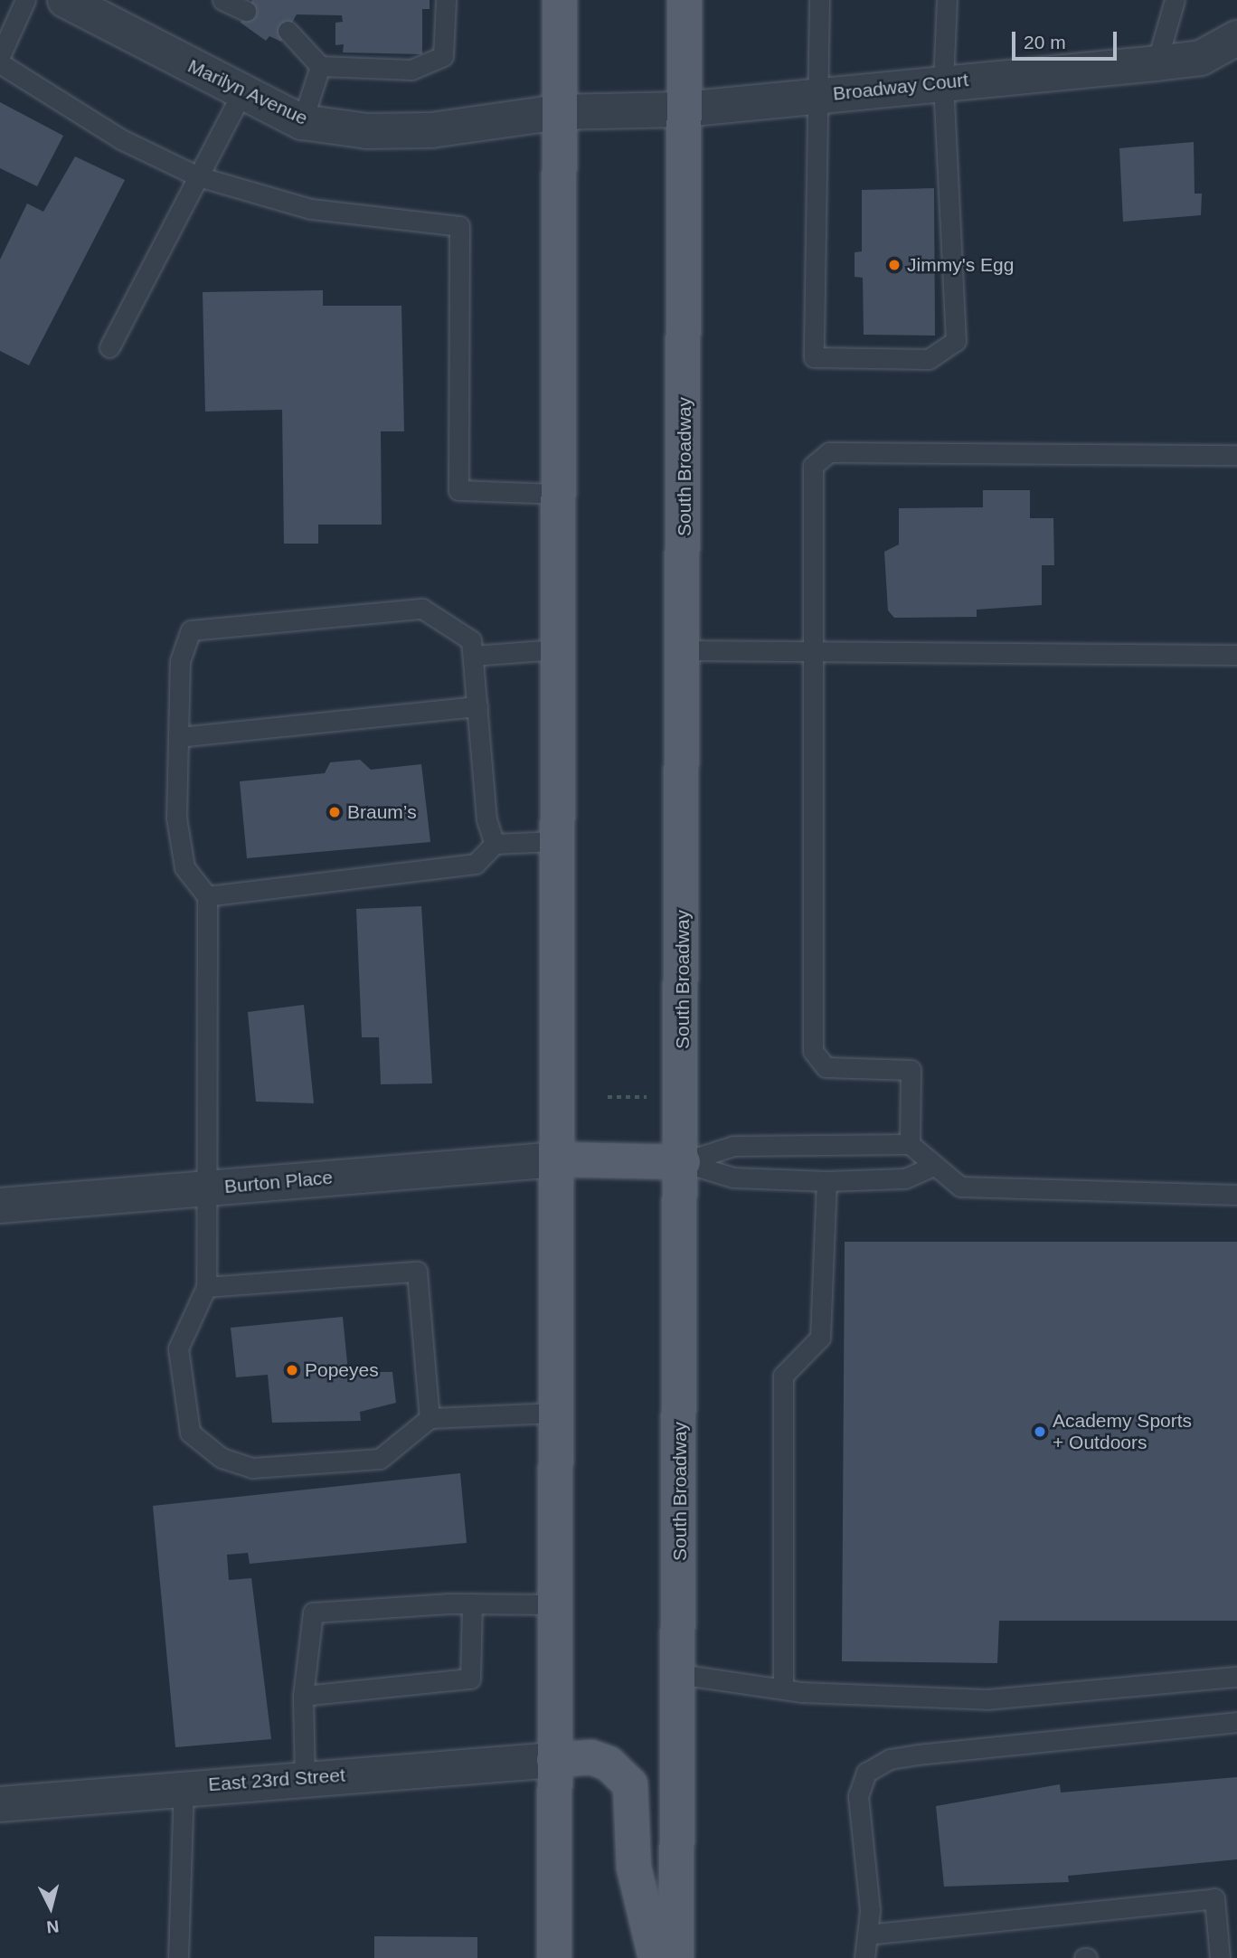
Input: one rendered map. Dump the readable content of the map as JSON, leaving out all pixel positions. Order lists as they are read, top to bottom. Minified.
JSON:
{"streets":{"main road":["South Broadway"],"street":["Broadway Court","Marilyn Avenue","Burton Place","East 23rd Street"]},"crossings":[["Broadway Court","Marilyn Avenue"],["Broadway Court","South Broadway"]],"places":["Jimmy's Egg","Braum’s","Popeyes","Academy Sports + Outdoors"],"scale_bar":"20 m","north":"bottom"}
